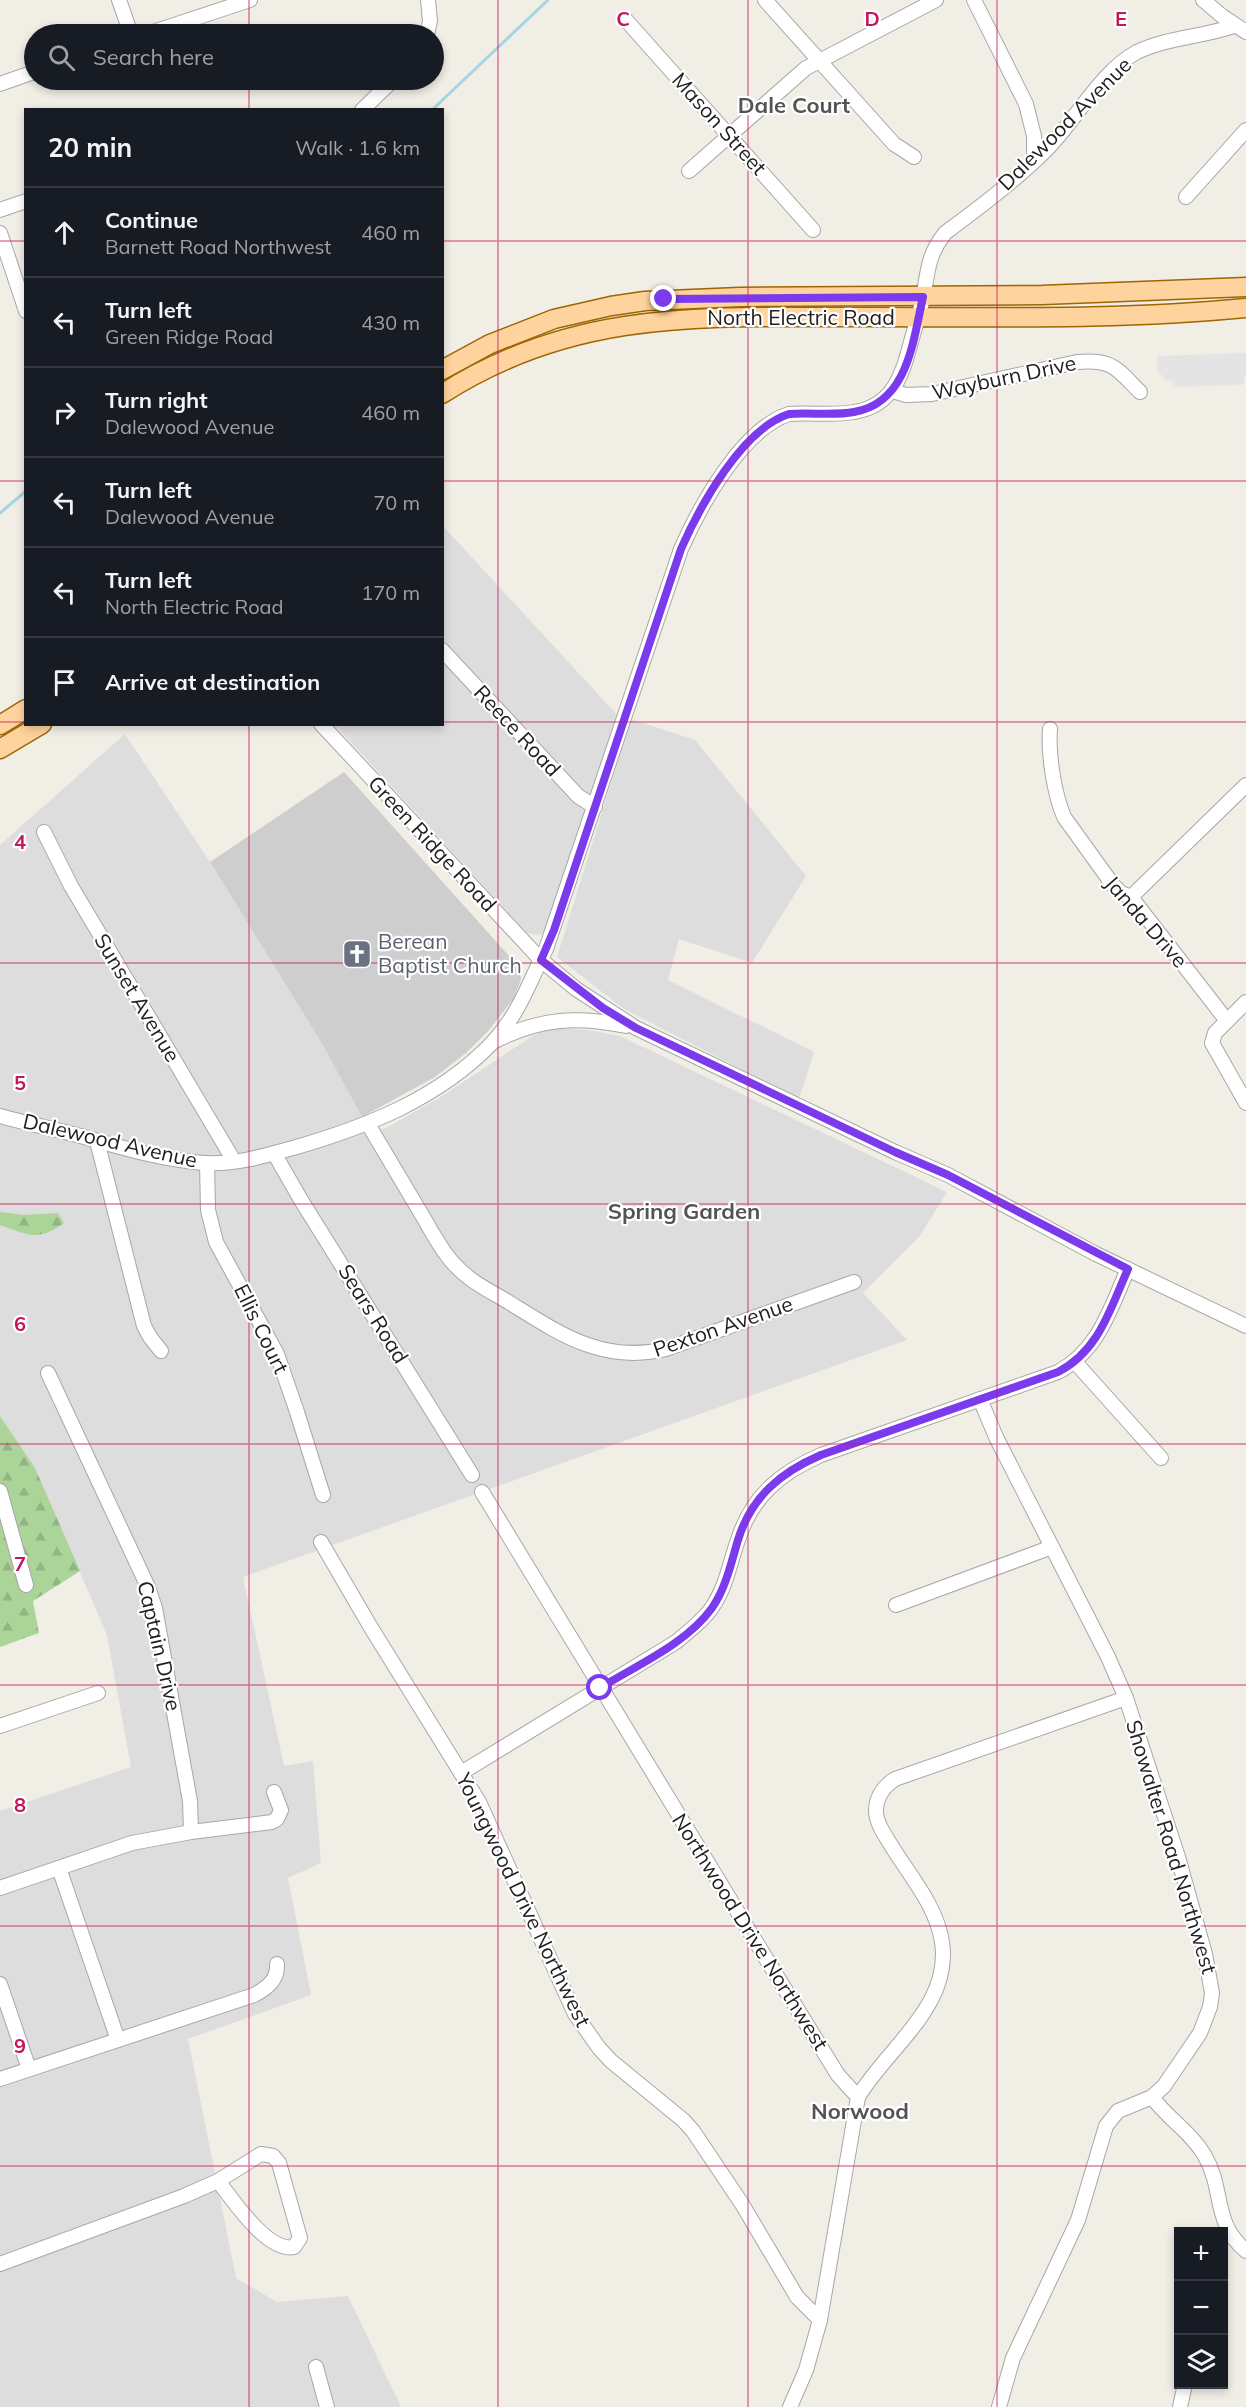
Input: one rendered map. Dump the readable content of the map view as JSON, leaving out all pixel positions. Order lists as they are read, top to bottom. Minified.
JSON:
{"streets":{"main road":["North Electric Road"],"street":["Mason Street","Dalewood Avenue","Wayburn Drive","Reece Road","Green Ridge Road","Janda Drive","Sunset Avenue","Sears Road","Pexton Avenue","Ellis Court","Captain Drive","Showalter Road Northwest","Youngwood Drive Northwest","Northwood Drive Northwest"]},"crossings":[["Dalewood Avenue","North Electric Road"],["Dalewood Avenue","Wayburn Drive"],["Dalewood Avenue","Reece Road"],["Dalewood Avenue","Green Ridge Road"],["Dalewood Avenue","Sunset Avenue"],["Dalewood Avenue","Sears Road"],["Dalewood Avenue","Pexton Avenue"],["Dalewood Avenue","Ellis Court"]],"districts":["Dale Court","Spring Garden","Norwood"],"places":{"church":["Berean Baptist Church"]},"page":{"search":"Search here","heading":["20 min","Walk · 1.6 km"],"list":[["Continue","Barnett Road Northwest","460 m"],["Turn left","Green Ridge Road","430 m"],["Turn right","Dalewood Avenue","460 m"],["Turn left","Dalewood Avenue","70 m"],["Turn left","North Electric Road","170 m"],"Arrive at destination"],"map_buttons":["+","−"]},"grid":{"columns":["C","D","E"],"rows":["4","5","6","7","8","9"]}}
